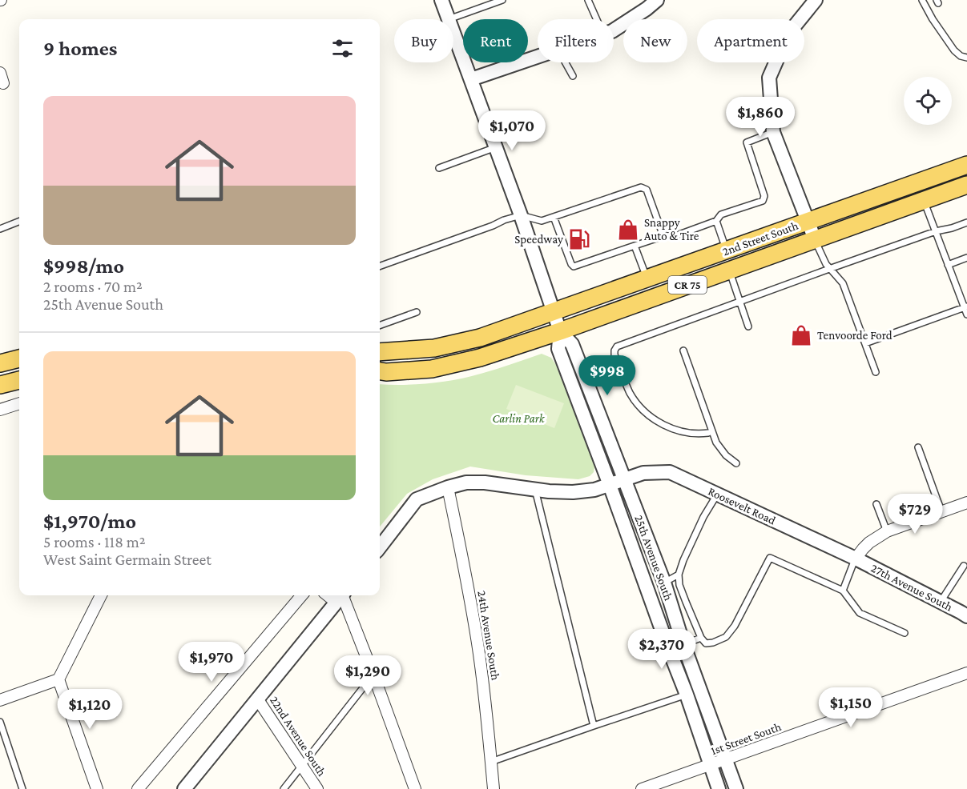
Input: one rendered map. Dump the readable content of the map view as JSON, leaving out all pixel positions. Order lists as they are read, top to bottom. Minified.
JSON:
{"streets":{"main road":["2nd Street South","CR 75"],"street":["Roosevelt Road","25th Avenue South","27th Avenue South","24th Avenue South","22nd Avenue South","1st Street South"]},"crossings":[["2nd Street South","CR 75"],["2nd Street South","25th Avenue South"],["CR 75","25th Avenue South"],["Roosevelt Road","25th Avenue South"],["Roosevelt Road","27th Avenue South"],["Roosevelt Road","24th Avenue South"],["25th Avenue South","1st Street South"]],"parks":["Carlin Park"],"places":{"shop":["Snappy Auto & Tire","Tenvoorde Ford"],"fuel station":["Speedway"]},"page":{"chip":["Buy","Rent","Filters","New","Apartment"],"heading":"9 homes","list":[{"name":"$998/mo","note":"2 rooms · 70 m² · 25th Avenue South"},{"name":"$1,970/mo","note":"5 rooms · 118 m² · West Saint Germain Street"}],"price":["$1,860","$1,070","$998","$729","$2,370","$1,970","$1,290","$1,150","$1,120"]}}
